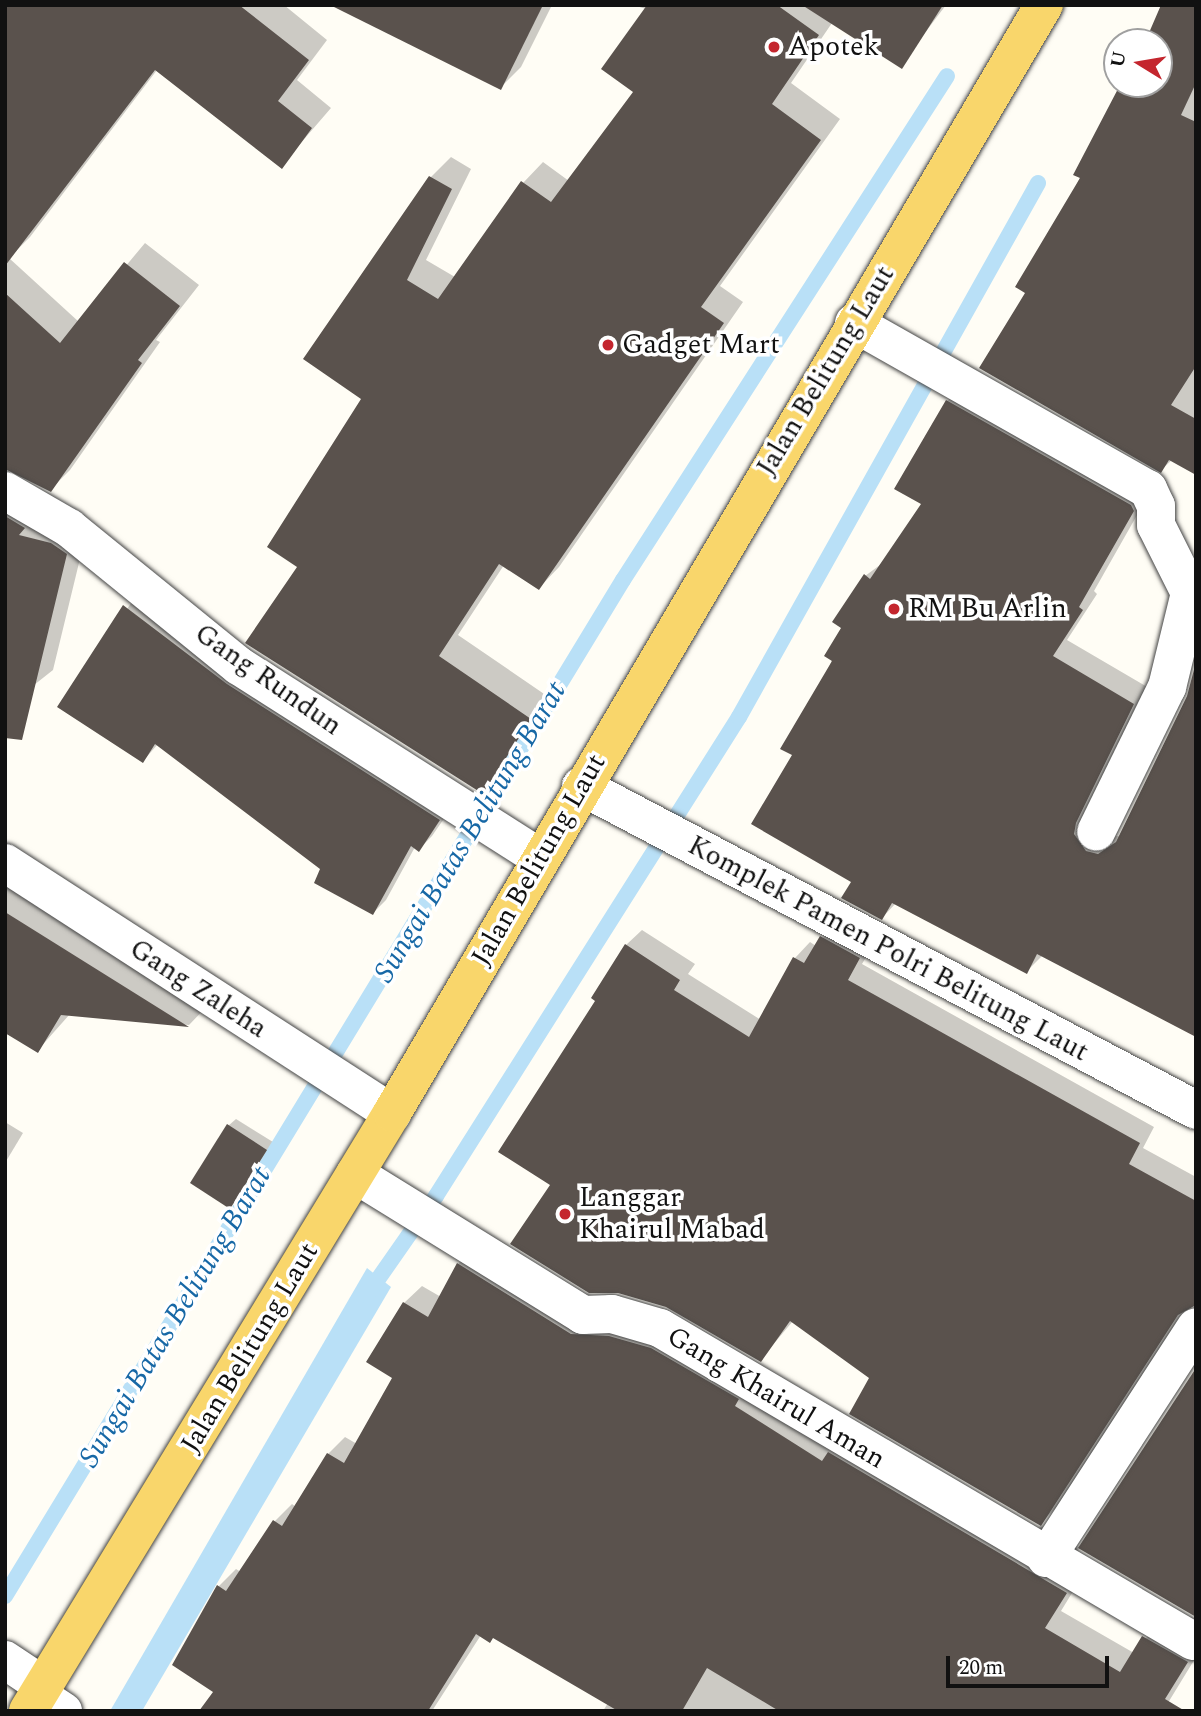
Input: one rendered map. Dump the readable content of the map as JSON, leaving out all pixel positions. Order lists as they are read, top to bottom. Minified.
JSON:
{"streets":{"main road":["Jalan Belitung Laut"],"street":["Gang Rundun","Komplek Pamen Polri Belitung Laut","Gang Zaleha","Gang Khairul Aman"]},"crossings":[["Jalan Belitung Laut","Gang Rundun"],["Jalan Belitung Laut","Komplek Pamen Polri Belitung Laut"],["Jalan Belitung Laut","Gang Zaleha"],["Jalan Belitung Laut","Gang Khairul Aman"]],"water":["Sungai Batas Belitung Barat"],"places":["Apotek","Gadget Mart","RM Bu Arlin","Langgar Khairul Mabad"],"scale_bar":"20 m","north":"left"}
